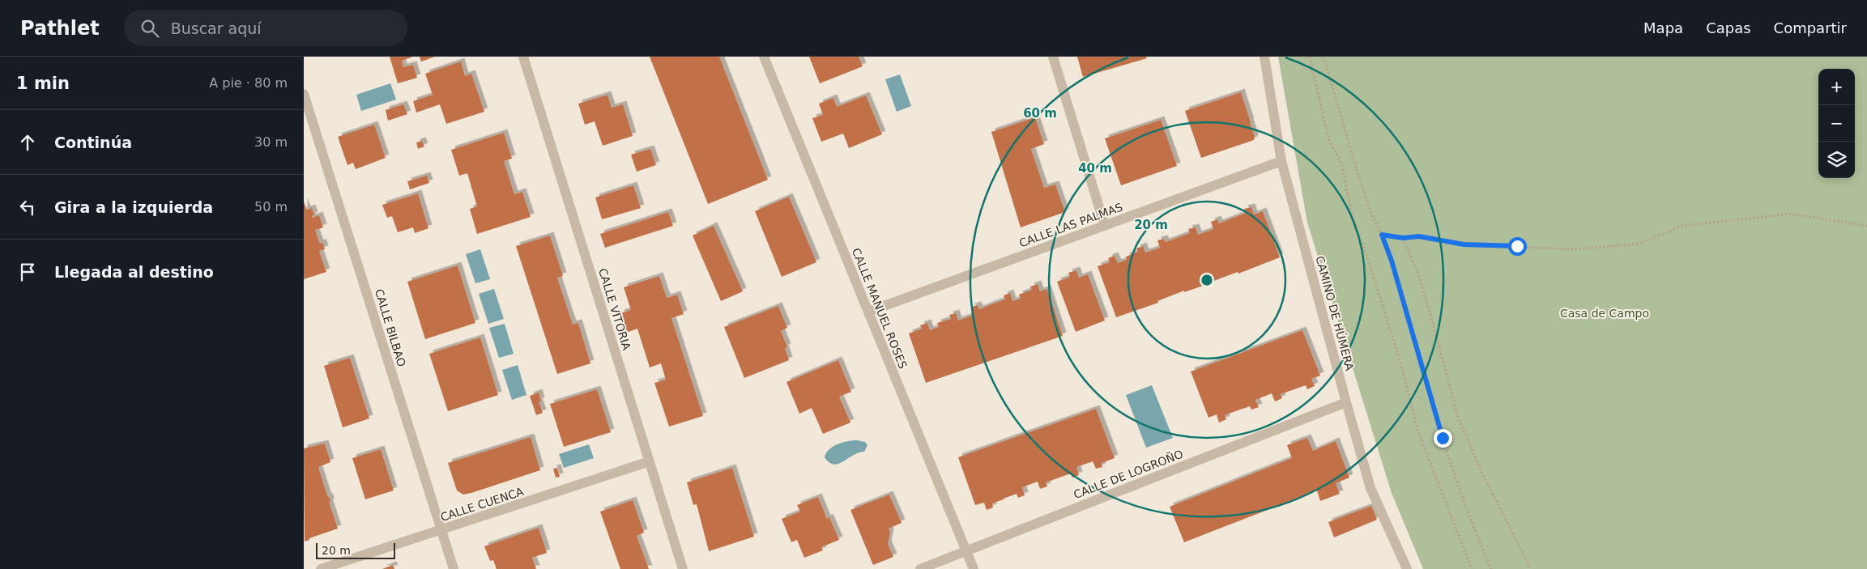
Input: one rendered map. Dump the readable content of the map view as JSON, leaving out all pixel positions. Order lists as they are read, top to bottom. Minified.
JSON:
{"streets":{"street":["CALLE LAS PALMAS","CALLE MANUEL ROSES","CALLE VITORIA","CAMINO DE HÚMERA","CALLE BILBAO","CALLE DE LOGROÑO","CALLE CUENCA"]},"crossings":[["CALLE LAS PALMAS","CALLE MANUEL ROSES"],["CALLE LAS PALMAS","CAMINO DE HÚMERA"],["CALLE MANUEL ROSES","CALLE DE LOGROÑO"],["CALLE VITORIA","CALLE CUENCA"],["CAMINO DE HÚMERA","CALLE DE LOGROÑO"],["CALLE BILBAO","CALLE CUENCA"]],"parks":["Casa de Campo"],"scale_bar":"20 m","page":{"header":"Pathlet","search":"Buscar aquí","nav":["Mapa","Capas","Compartir"],"heading":["1 min","A pie · 80 m"],"map_buttons":["+","−"],"list":[["Continúa","30 m"],["Gira a la izquierda","50 m"],"Llegada al destino"],"scale":"20 m"},"rings":["60 m","40 m","20 m"]}
